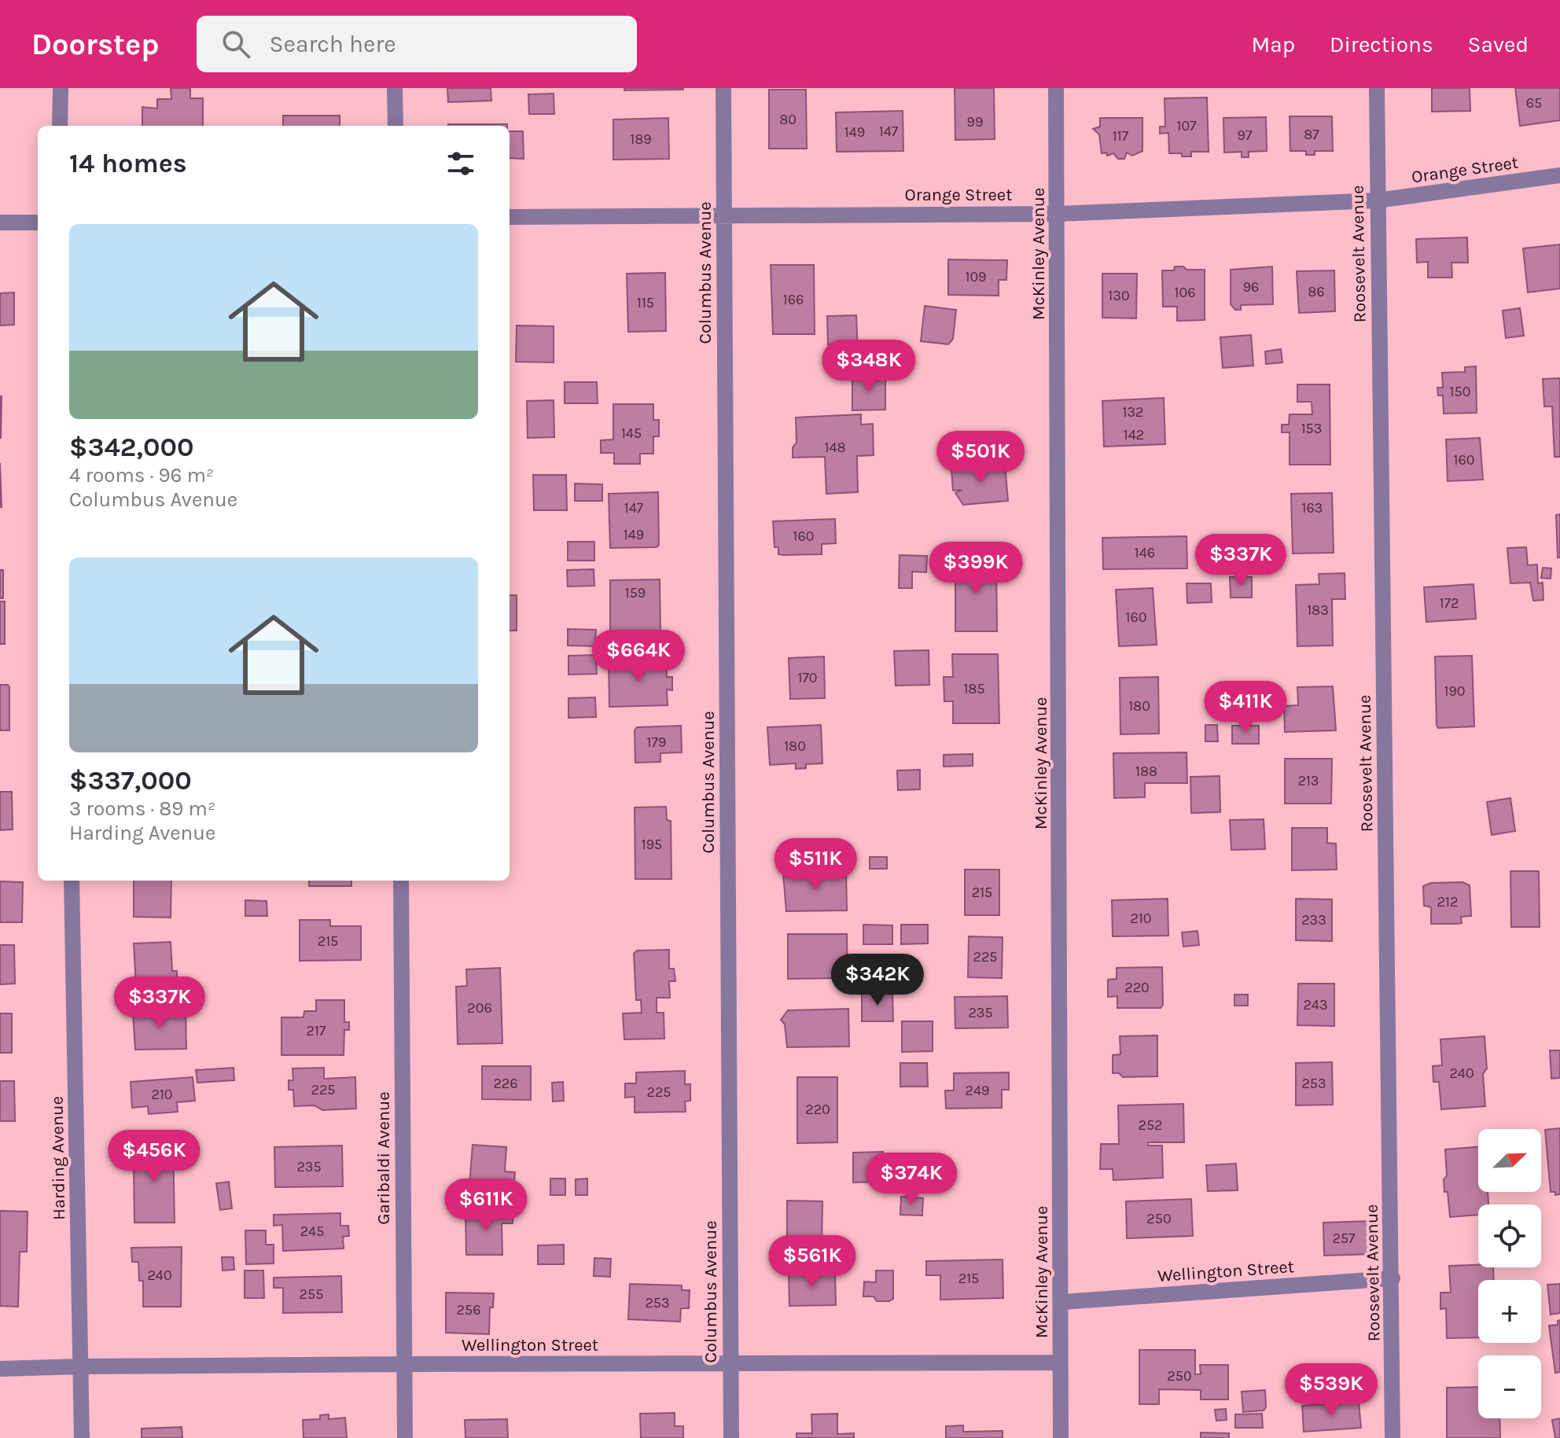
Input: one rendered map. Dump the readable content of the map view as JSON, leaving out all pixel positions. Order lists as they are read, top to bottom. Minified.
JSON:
{"streets":{"street":["Orange Street","McKinley Avenue","Roosevelt Avenue","Columbus Avenue","Harding Avenue","Garibaldi Avenue","Wellington Street"]},"crossings":[["Orange Street","McKinley Avenue"],["Orange Street","Roosevelt Avenue"],["Orange Street","Columbus Avenue"],["McKinley Avenue","Wellington Street"],["Roosevelt Avenue","Wellington Street"],["Columbus Avenue","Wellington Street"],["Harding Avenue","Wellington Street"],["Garibaldi Avenue","Wellington Street"]],"house_numbers":["65","80","99","107","147","149","87","97","117","189","109","96","86","106","130","166","115","150","132","153","145","142","148","160","147","163","149","160","146","159","172","183","160","170","185","190","180","179","180","188","213","195","215","212","210","233","215","225","220","243","206","235","217","240","226","253","225","249","225","210","220","252","235","250","245","257","240","215","255","253","256","250"],"north":"top right","page":{"header":"Doorstep","search":"Search here","nav":["Map","Directions","Saved"],"heading":"14 homes","list":[{"name":"$342,000","note":"4 rooms · 96 m² · Columbus Avenue"},{"name":"$337,000","note":"3 rooms · 89 m² · Harding Avenue"}],"price":["$348K","$501K","$337K","$399K","$664K","$411K","$511K","$342K","$337K","$456K","$374K","$611K","$561K","$539K"],"map_buttons":["+","−"]}}
